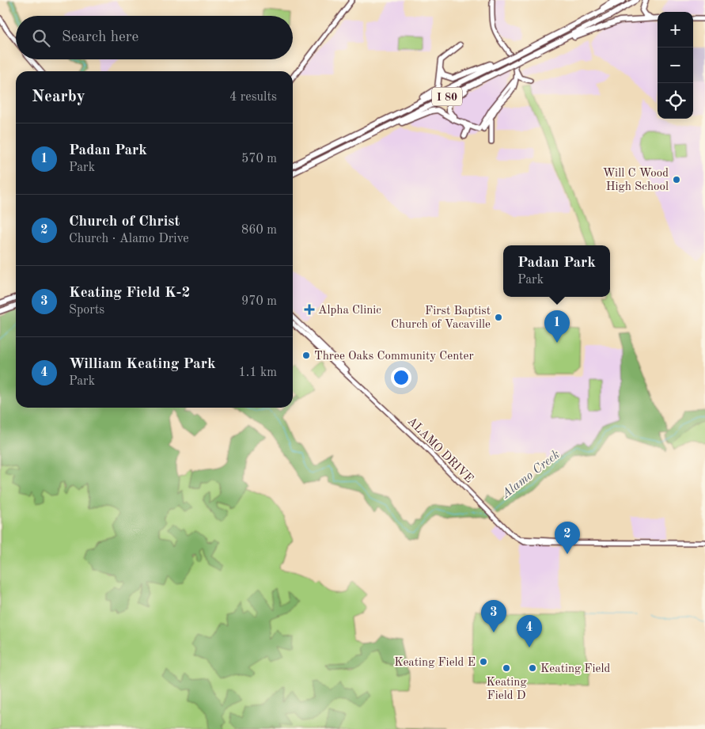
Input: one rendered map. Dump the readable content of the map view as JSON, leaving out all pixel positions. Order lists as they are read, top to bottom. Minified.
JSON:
{"streets":{"highway":["I 80"],"main road":["ALAMO DRIVE"]},"water":["Alamo Creek"],"places":{"other":["Will C Wood High School","First Baptist Church of Vacaville","Three Oaks Community Center","Keating Field E","Keating Field D","Keating Field"],"health":["Alpha Clinic"]},"page":{"map_buttons":["+","−"],"search":"Search here","heading":["Nearby","4 results"],"list":[{"mark":"1","name":"Padan Park","note":"Park","value":"570 m"},{"mark":"2","name":"Church of Christ","note":"Church · Alamo Drive","value":"860 m"},{"mark":"3","name":"Keating Field K-2","note":"Sports","value":"970 m"},{"mark":"4","name":"William Keating Park","note":"Park","value":"1.1 km"}],"popup":["Padan Park","Park"],"pins":["1","2","3","4"]}}
